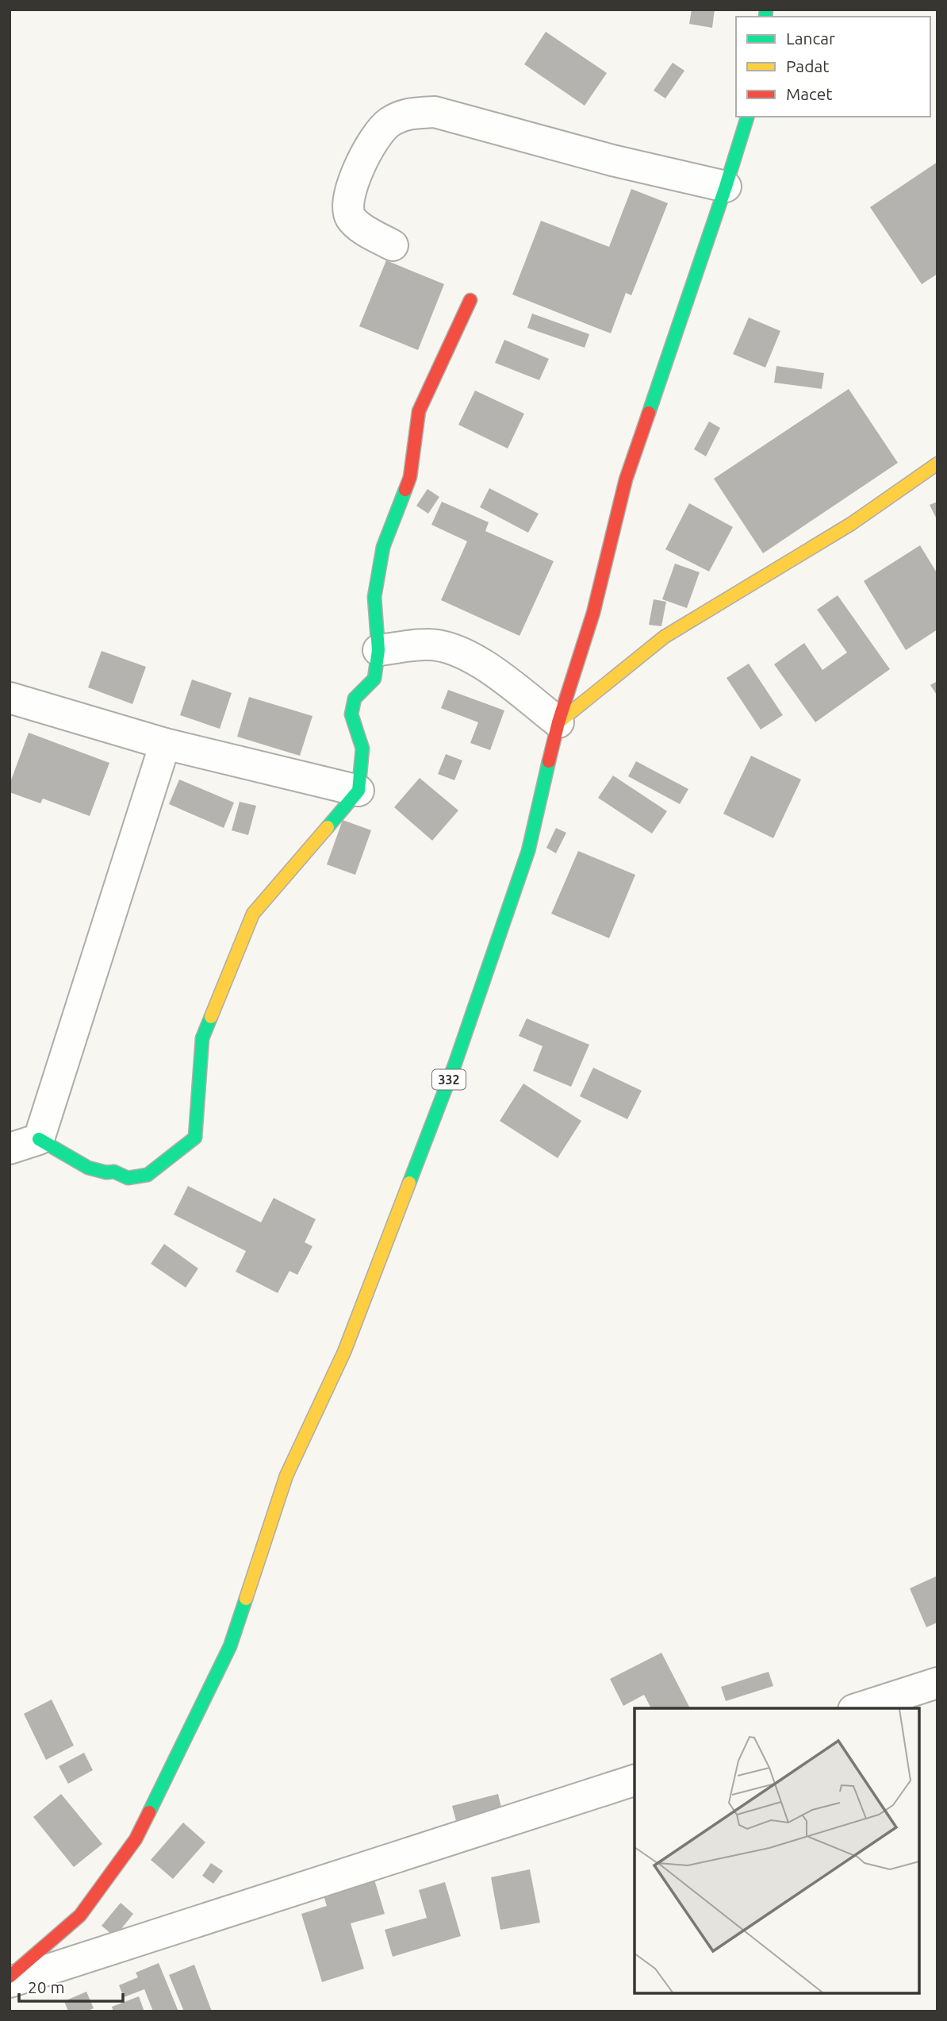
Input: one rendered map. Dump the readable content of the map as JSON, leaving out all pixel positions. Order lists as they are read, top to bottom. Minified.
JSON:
{"streets":{"main road":["332"]},"legend":["Lancar","Padat","Macet"],"scale_bar":"20 m"}
